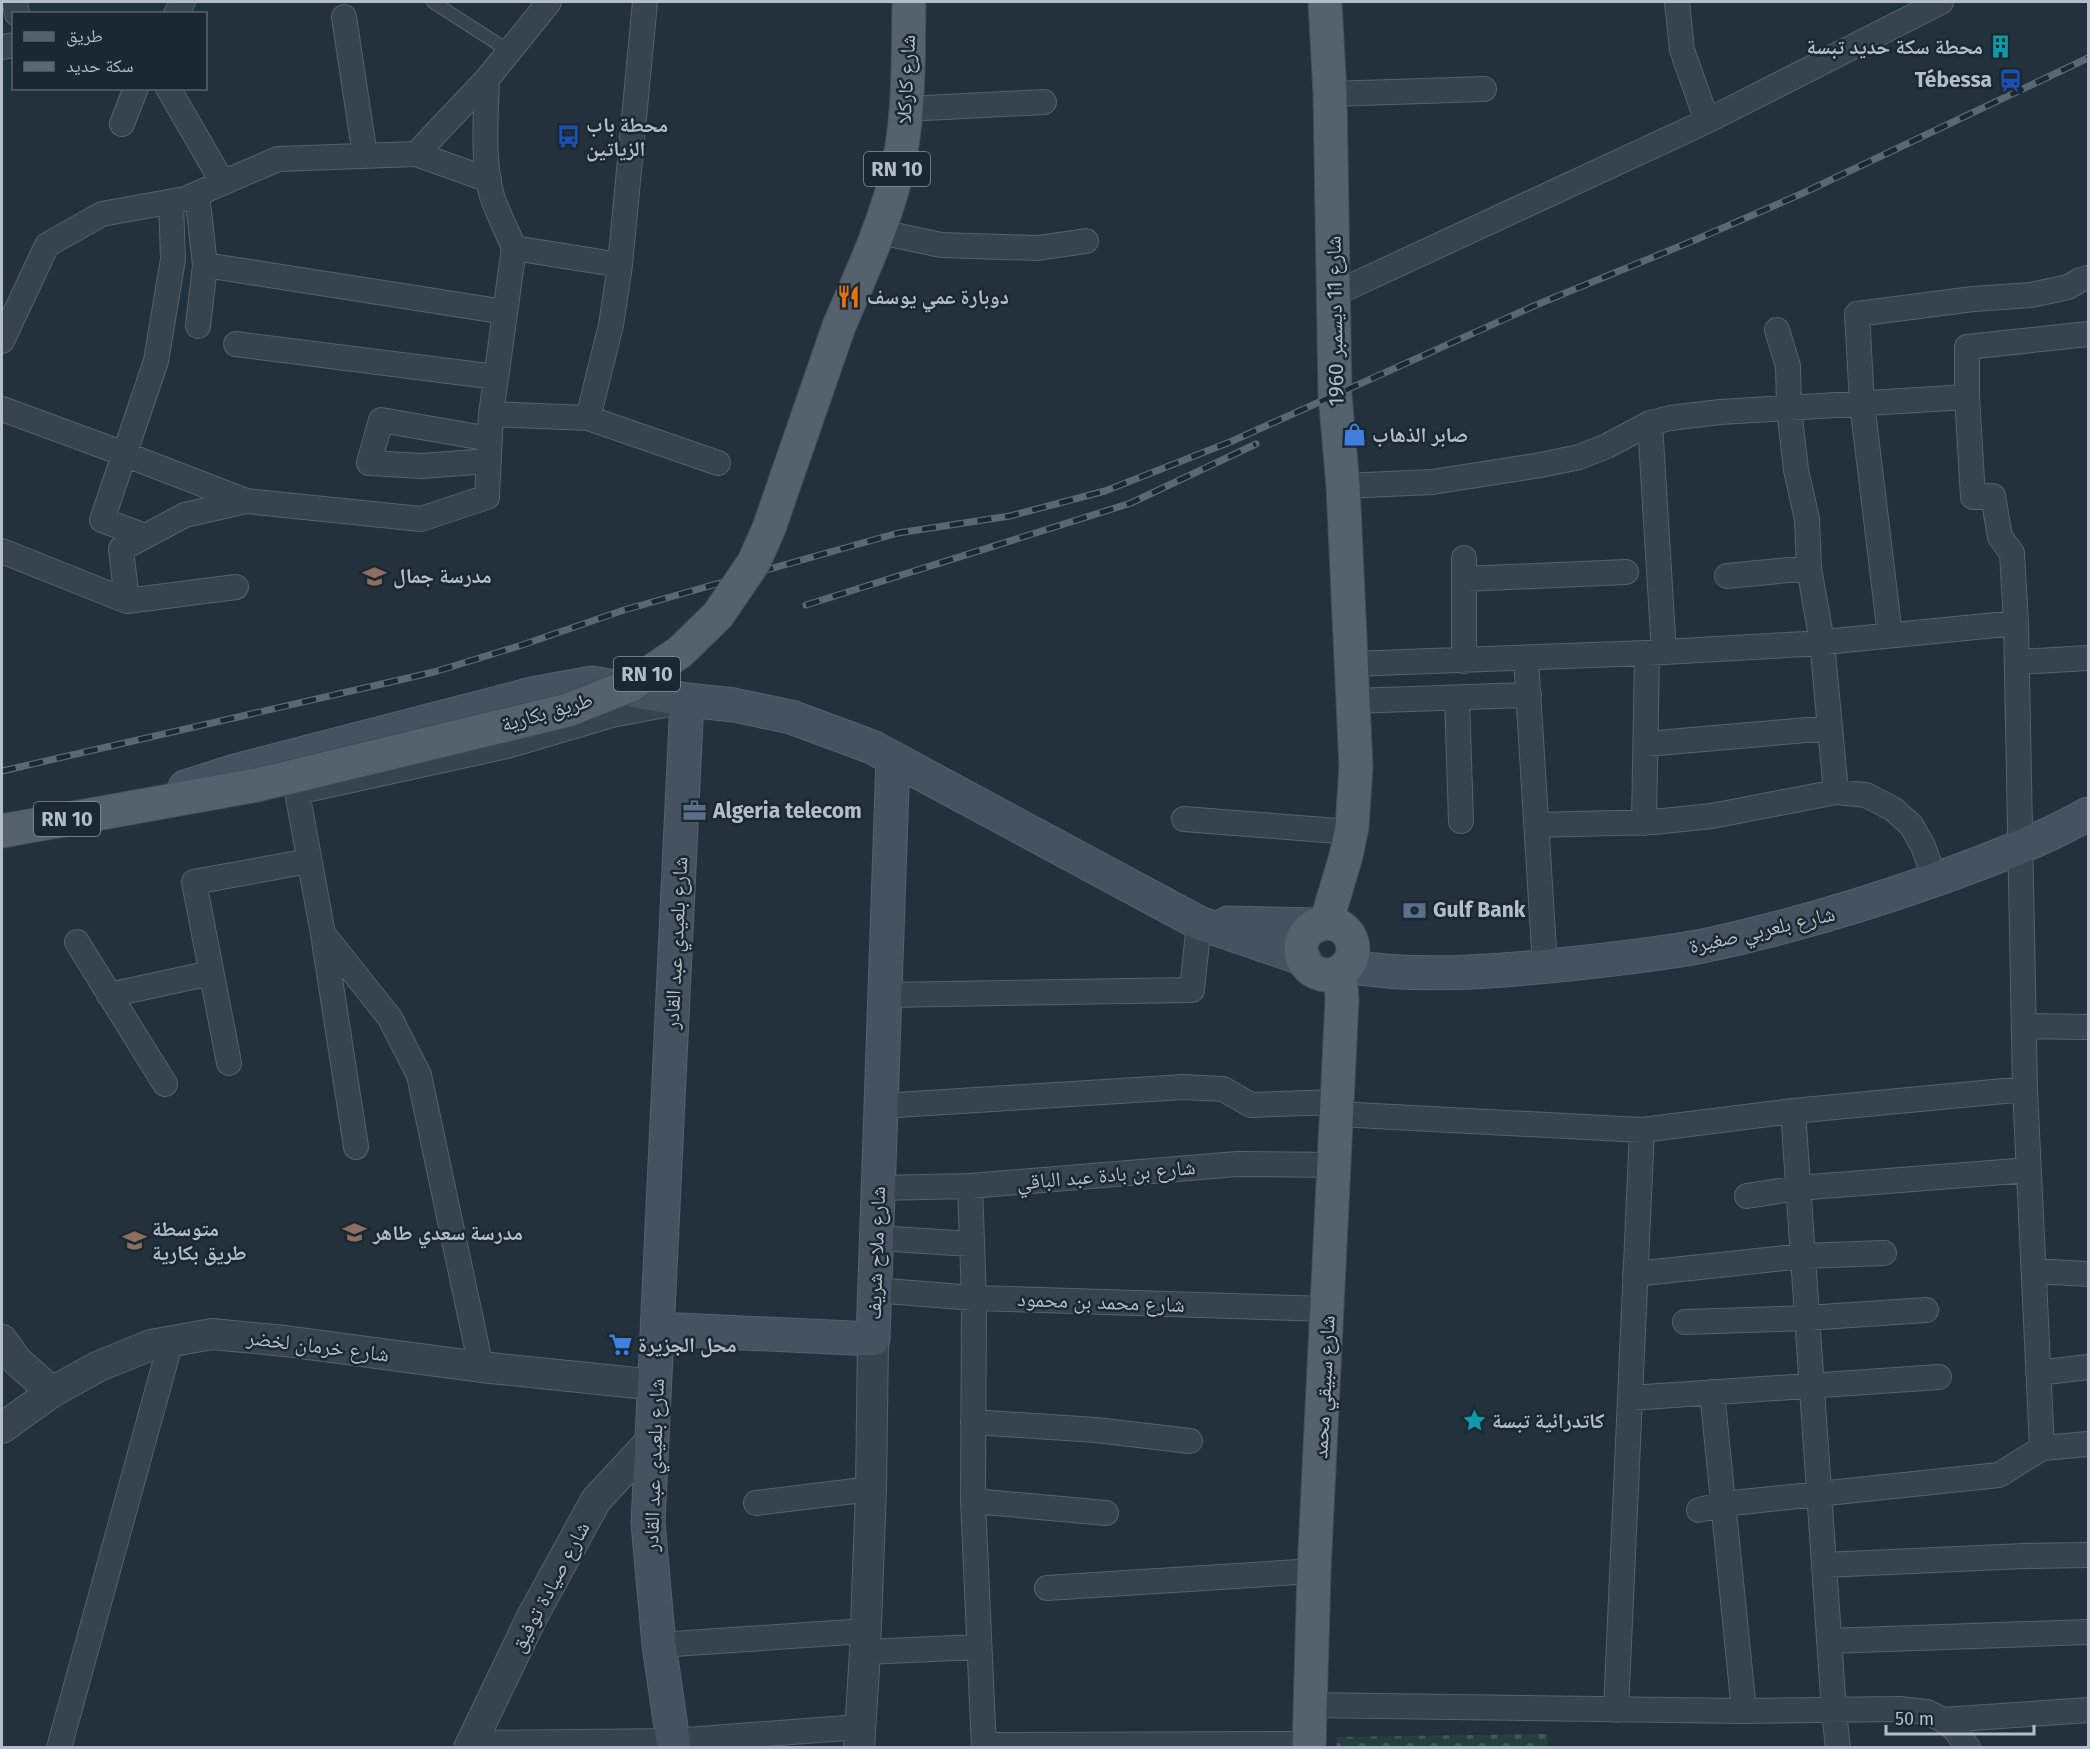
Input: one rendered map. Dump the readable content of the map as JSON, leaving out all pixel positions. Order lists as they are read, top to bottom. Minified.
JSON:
{"streets":{"main road":["شارع كاركلا","RN 10","شارع 11 ديسمبر 1960","طريق بكارية","شارع بلعربي صغيرة","شارع بلعيدي عبد القادر","شارع ملاح شريف","شارع سبيقي محمد"],"street":["شارع بن بادة عبد الباقي","شارع محمد بن محمود","شارع خرمان لخضر","شارع صيادة توفيق"]},"crossings":[["شارع كاركلا","طريق بكارية"],["RN 10","طريق بكارية"],["شارع 11 ديسمبر 1960","شارع بلعربي صغيرة"],["شارع 11 ديسمبر 1960","شارع سبيقي محمد"],["شارع بلعربي صغيرة","شارع سبيقي محمد"],["شارع بلعيدي عبد القادر","شارع خرمان لخضر"],["شارع بلعيدي عبد القادر","شارع صيادة توفيق"],["شارع بن بادة عبد الباقي","شارع ملاح شريف"],["شارع بن بادة عبد الباقي","شارع سبيقي محمد"],["شارع ملاح شريف","شارع محمد بن محمود"],["شارع محمد بن محمود","شارع سبيقي محمد"]],"places":{"building":["محطة سكة حديد تبسة"],"station":["Tébessa"],"bus stop":["محطة باب الزياتين"],"restaurant":["دوبارة عمي يوسف"],"shop":["صابر الذهاب"],"school or university":["مدرسة جمال","مدرسة سعدي طاهر","متوسطة طريق بكارية"],"office":["Algeria telecom"],"bank":["Gulf Bank"],"supermarket":["محل الجزيرة"],"place":["كاتدرائية تبسة"]},"legend":["طريق","سكة حديد"],"scale_bar":"50 m"}
